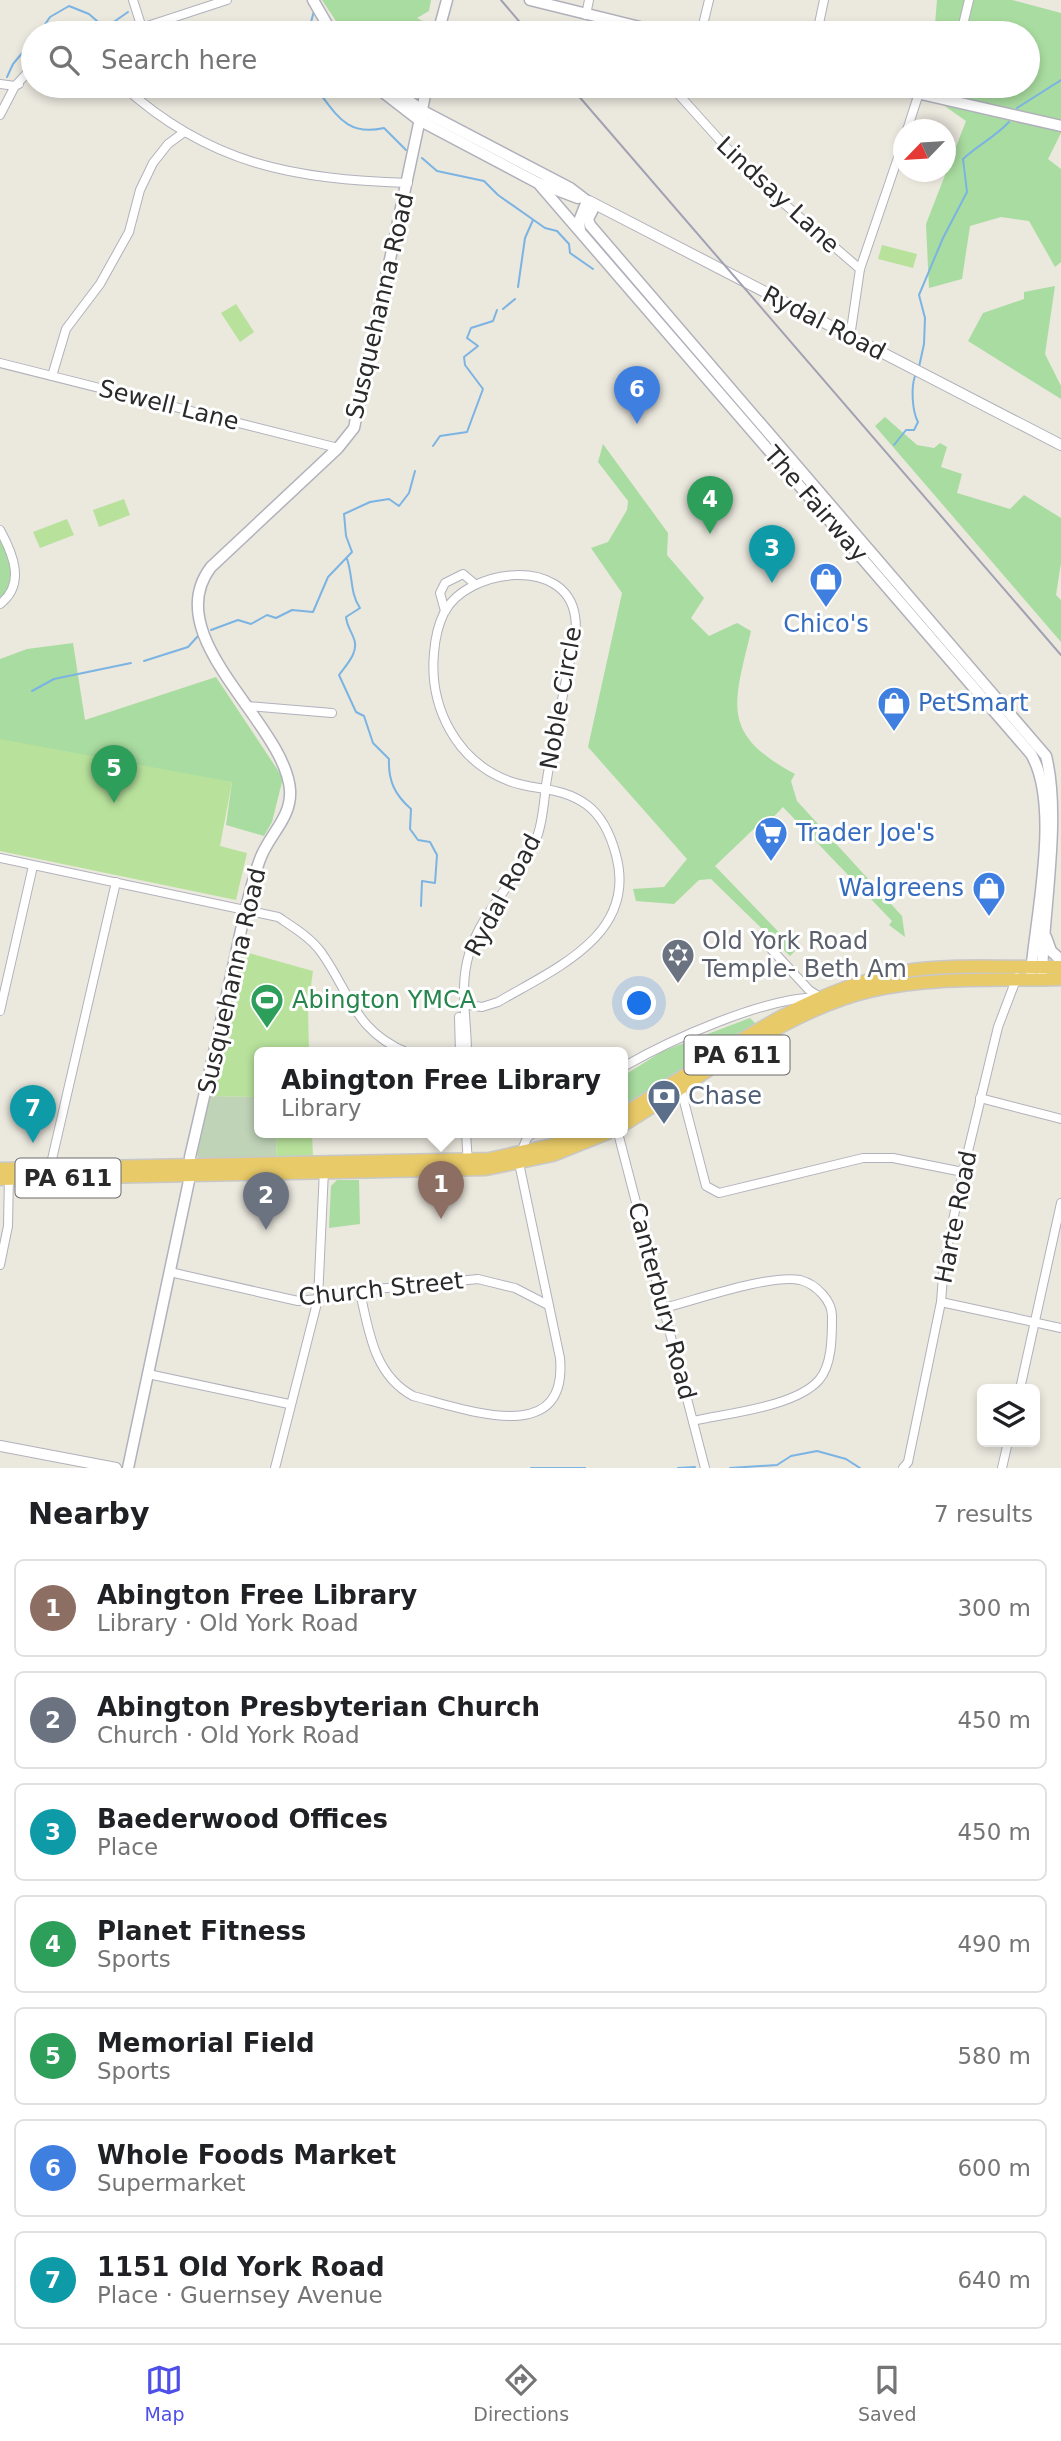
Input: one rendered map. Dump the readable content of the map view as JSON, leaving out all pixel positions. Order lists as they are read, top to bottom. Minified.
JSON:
{"streets":{"highway":["PA 611"],"main road":["Susquehanna Road","Rydal Road","The Fairway"],"street":["Lindsay Lane","Sewell Lane","Noble Circle","Harte Road","Church Street","Canterbury Road"]},"crossings":[["Susquehanna Road","Rydal Road"],["Susquehanna Road","Sewell Lane"],["Susquehanna Road","The Fairway"],["Susquehanna Road","PA 611"],["Susquehanna Road","Church Street"],["Rydal Road","The Fairway"],["Rydal Road","Noble Circle"],["The Fairway","PA 611"],["The Fairway","Harte Road"],["PA 611","Harte Road"]],"places":{"shop":["Chico's","PetSmart","Walgreens"],"supermarket":["Trader Joe's"],"synagogue":["Old York Road Temple- Beth Am"],"sports":["Abington YMCA"],"bank":["Chase"]},"north":"bottom left","page":{"search":"Search here","pins":["6","4","3","5","7","1","2"],"popup":["Abington Free Library","Library"],"heading":["Nearby","7 results"],"list":[{"mark":"1","name":"Abington Free Library","note":"Library · Old York Road","value":"300 m"},{"mark":"2","name":"Abington Presbyterian Church","note":"Church · Old York Road","value":"450 m"},{"mark":"3","name":"Baederwood Offices","note":"Place","value":"450 m"},{"mark":"4","name":"Planet Fitness","note":"Sports","value":"490 m"},{"mark":"5","name":"Memorial Field","note":"Sports","value":"580 m"},{"mark":"6","name":"Whole Foods Market","note":"Supermarket","value":"600 m"},{"mark":"7","name":"1151 Old York Road","note":"Place · Guernsey Avenue","value":"640 m"}],"nav":["Map","Directions","Saved"]}}
